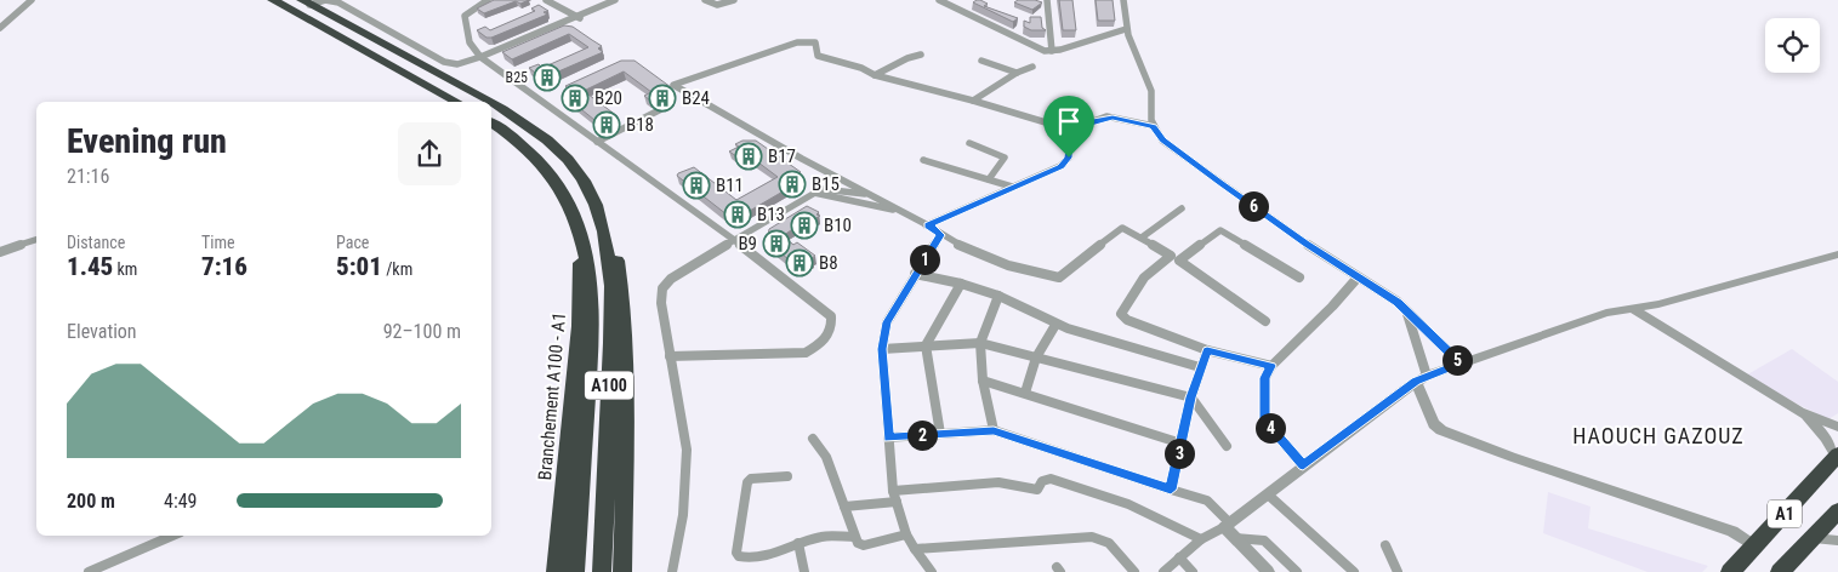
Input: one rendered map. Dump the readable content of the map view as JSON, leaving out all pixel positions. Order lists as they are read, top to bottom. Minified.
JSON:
{"streets":{"highway":["A100","Branchement A100 - A1","A1"]},"crossings":[["A100","Branchement A100 - A1"]],"districts":["HAOUCH GAZOUZ"],"places":{"building":["B25","B20","B24","B18","B17","B15","B11","B13","B10","B9","B8"]},"page":{"heading":["Evening run","21:16"],"pins":["6","1","5","4","2","3"],"stats":[["Distance","1.45 km"],["Time","7:16"],["Pace","5:01 /km"]],"chart":["Elevation","92–100 m"],"list":[{"name":"200 m","note":"4:49"}]}}
